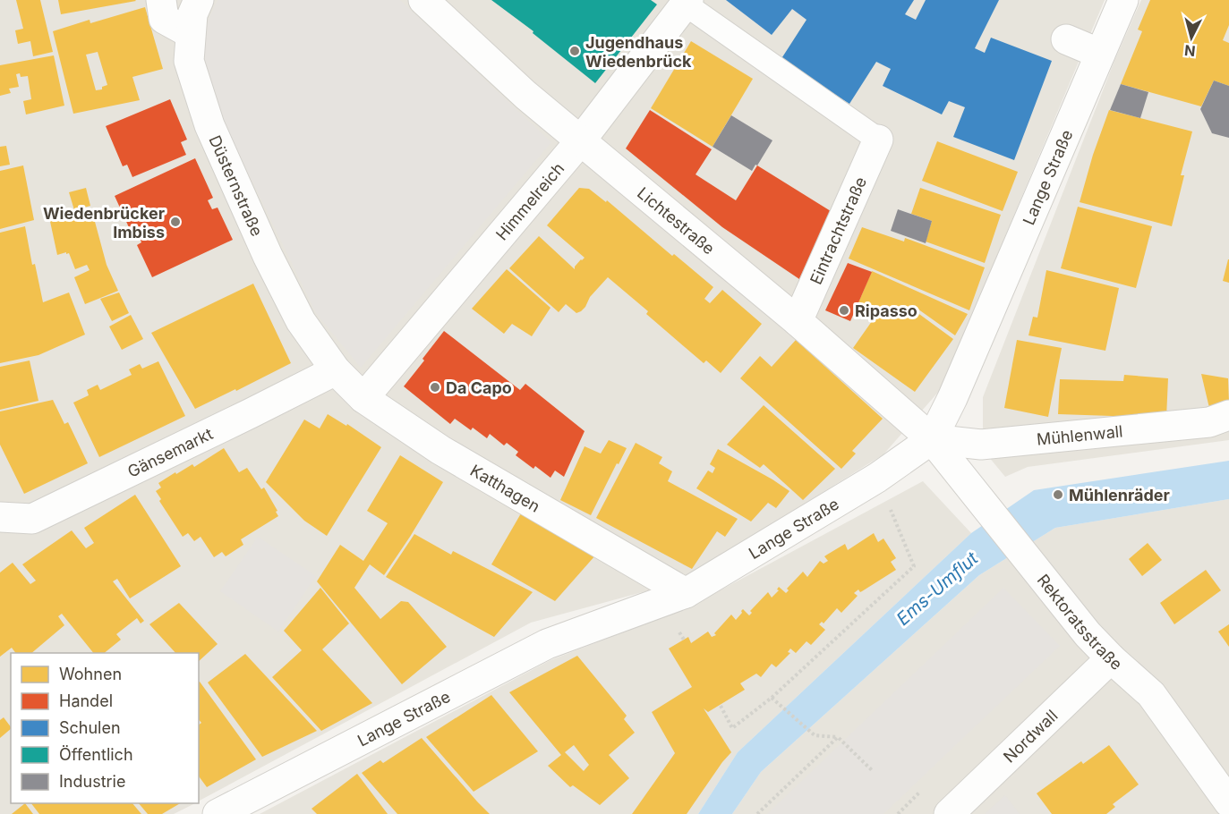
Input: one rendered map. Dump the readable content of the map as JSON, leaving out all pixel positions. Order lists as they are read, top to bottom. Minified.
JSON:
{"streets":{"street":["Lange Straße","Düsternstraße","Himmelreich","Lichtestraße","Eintrachtstraße","Mühlenwall","Gänsemarkt","Katthagen","Rektoratsstraße","Nordwall"]},"crossings":[["Lange Straße","Lichtestraße"],["Lange Straße","Mühlenwall"],["Lange Straße","Katthagen"],["Lange Straße","Rektoratsstraße"],["Düsternstraße","Gänsemarkt"],["Düsternstraße","Katthagen"],["Himmelreich","Lichtestraße"],["Himmelreich","Katthagen"],["Lichtestraße","Eintrachtstraße"],["Lichtestraße","Mühlenwall"],["Lichtestraße","Rektoratsstraße"],["Mühlenwall","Rektoratsstraße"],["Gänsemarkt","Katthagen"],["Rektoratsstraße","Nordwall"]],"water":["Ems-Umflut"],"places":["Jugendhaus Wiedenbrück","Wiedenbrücker Imbiss","Ripasso","Da Capo","Mühlenräder"],"legend":["Wohnen","Handel","Schulen","Öffentlich","Industrie"],"north":"bottom"}
